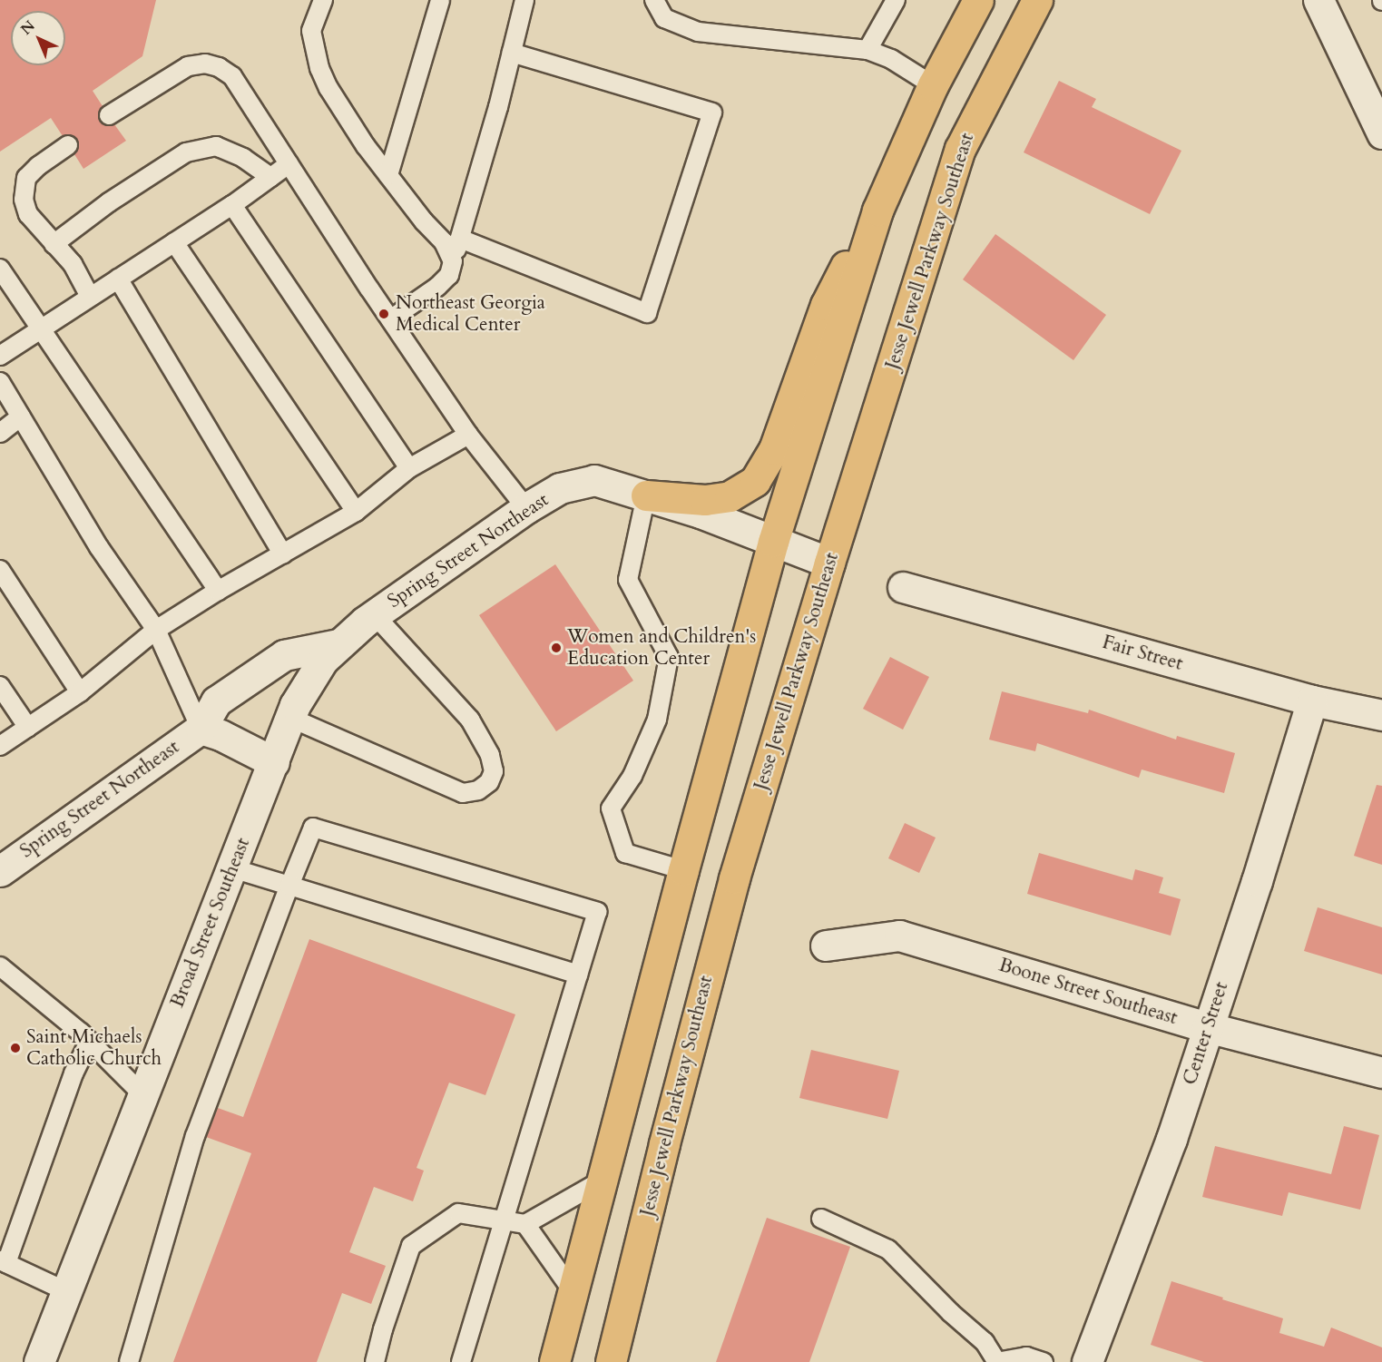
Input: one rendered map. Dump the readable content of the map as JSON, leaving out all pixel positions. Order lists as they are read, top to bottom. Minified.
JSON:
{"streets":{"main road":["Jesse Jewell Parkway Southeast"],"street":["Spring Street Northeast","Fair Street","Broad Street Southeast","Boone Street Southeast","Center Street"]},"crossings":[["Jesse Jewell Parkway Southeast","Spring Street Northeast"],["Spring Street Northeast","Broad Street Southeast"],["Fair Street","Center Street"],["Boone Street Southeast","Center Street"]],"places":["Northeast Georgia Medical Center","Women and Children's Education Center","Saint Michaels Catholic Church"],"north":"top left"}
